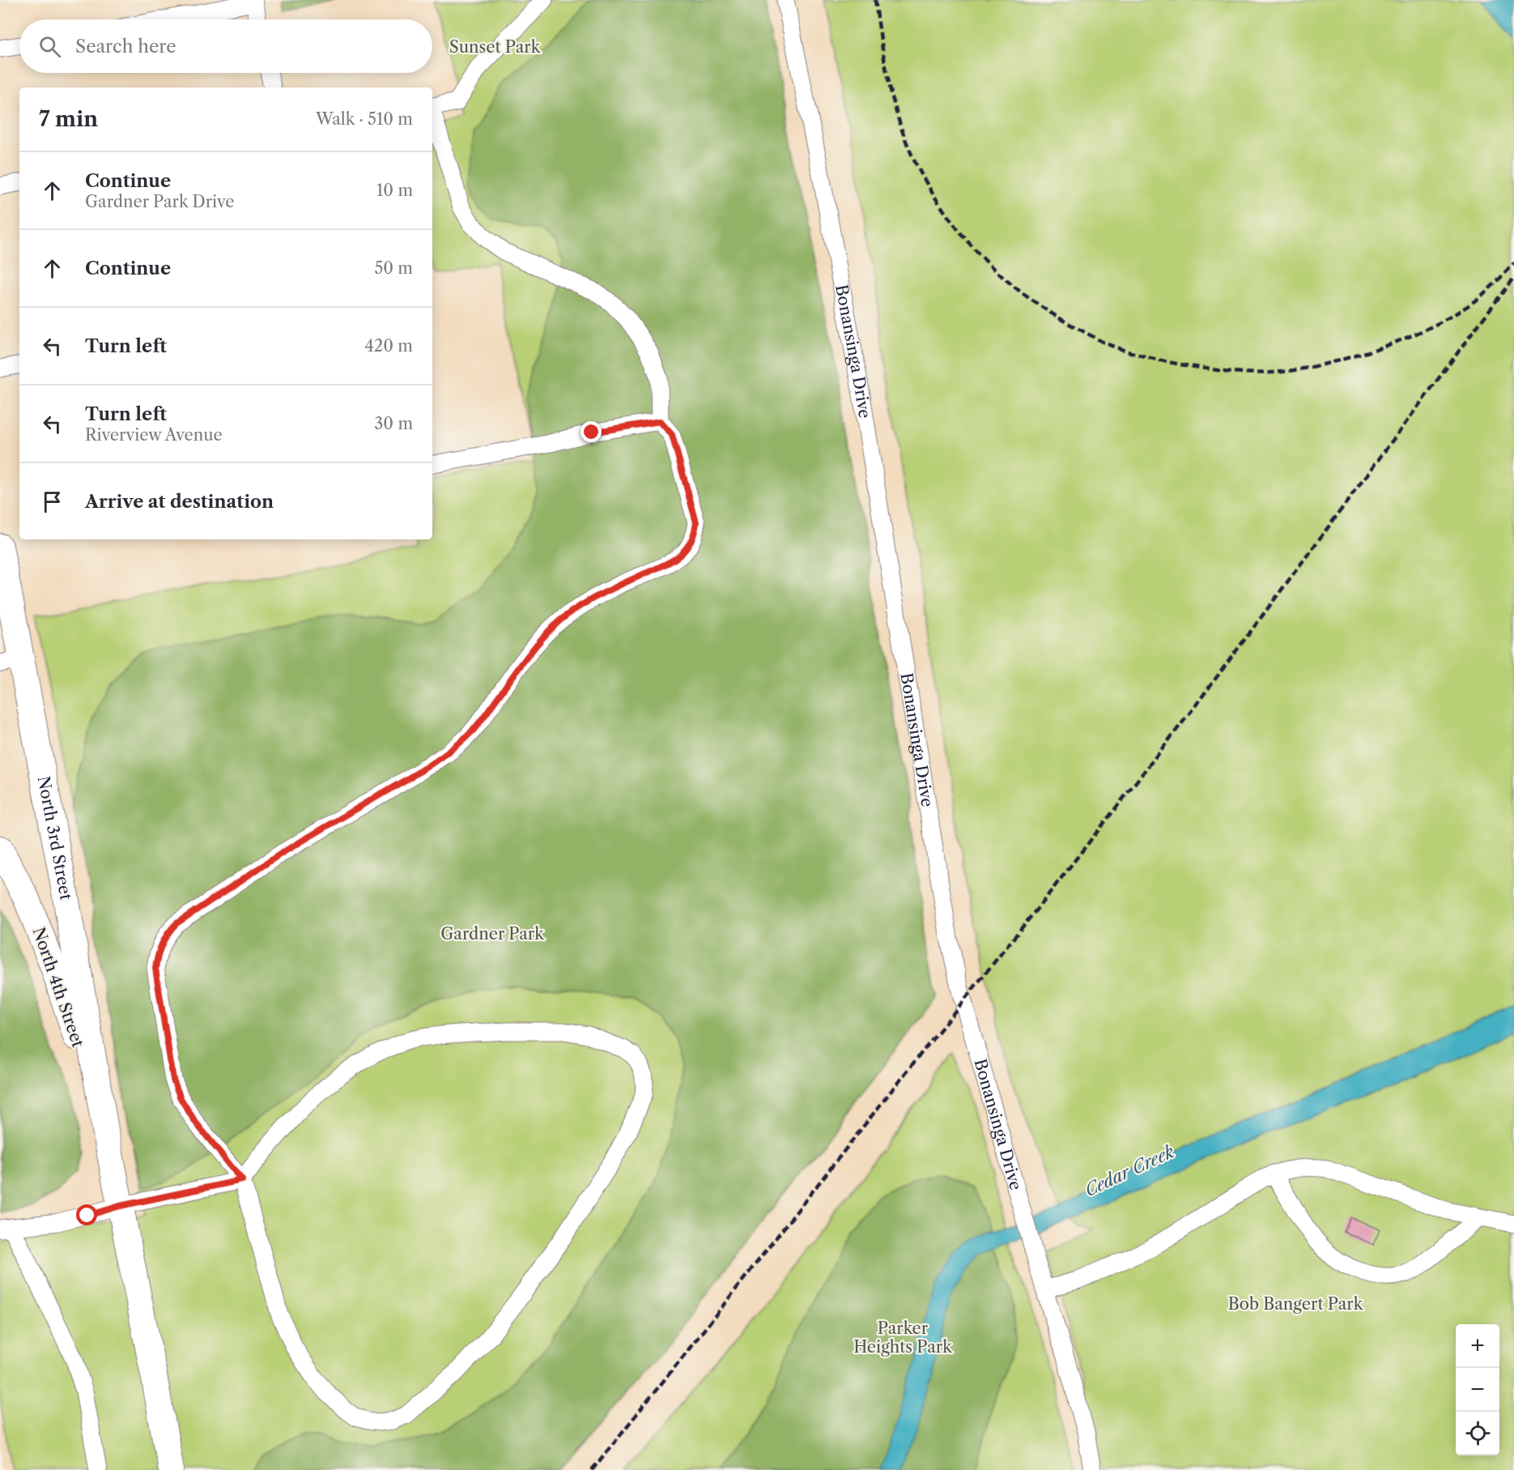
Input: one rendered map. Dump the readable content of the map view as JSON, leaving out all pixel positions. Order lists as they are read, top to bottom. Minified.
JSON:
{"streets":{"highway":["North 3rd Street","North 4th Street"],"street":["Bonansinga Drive"]},"crossings":[["North 3rd Street","North 4th Street"]],"water":["Cedar Creek"],"parks":["Sunset Park","Gardner Park","Bob Bangert Park","Parker Heights Park"],"page":{"search":"Search here","heading":["7 min","Walk · 510 m"],"list":[["Continue","Gardner Park Drive","10 m"],["Continue","50 m"],["Turn left","420 m"],["Turn left","Riverview Avenue","30 m"],"Arrive at destination"],"map_buttons":["+","−"]}}
